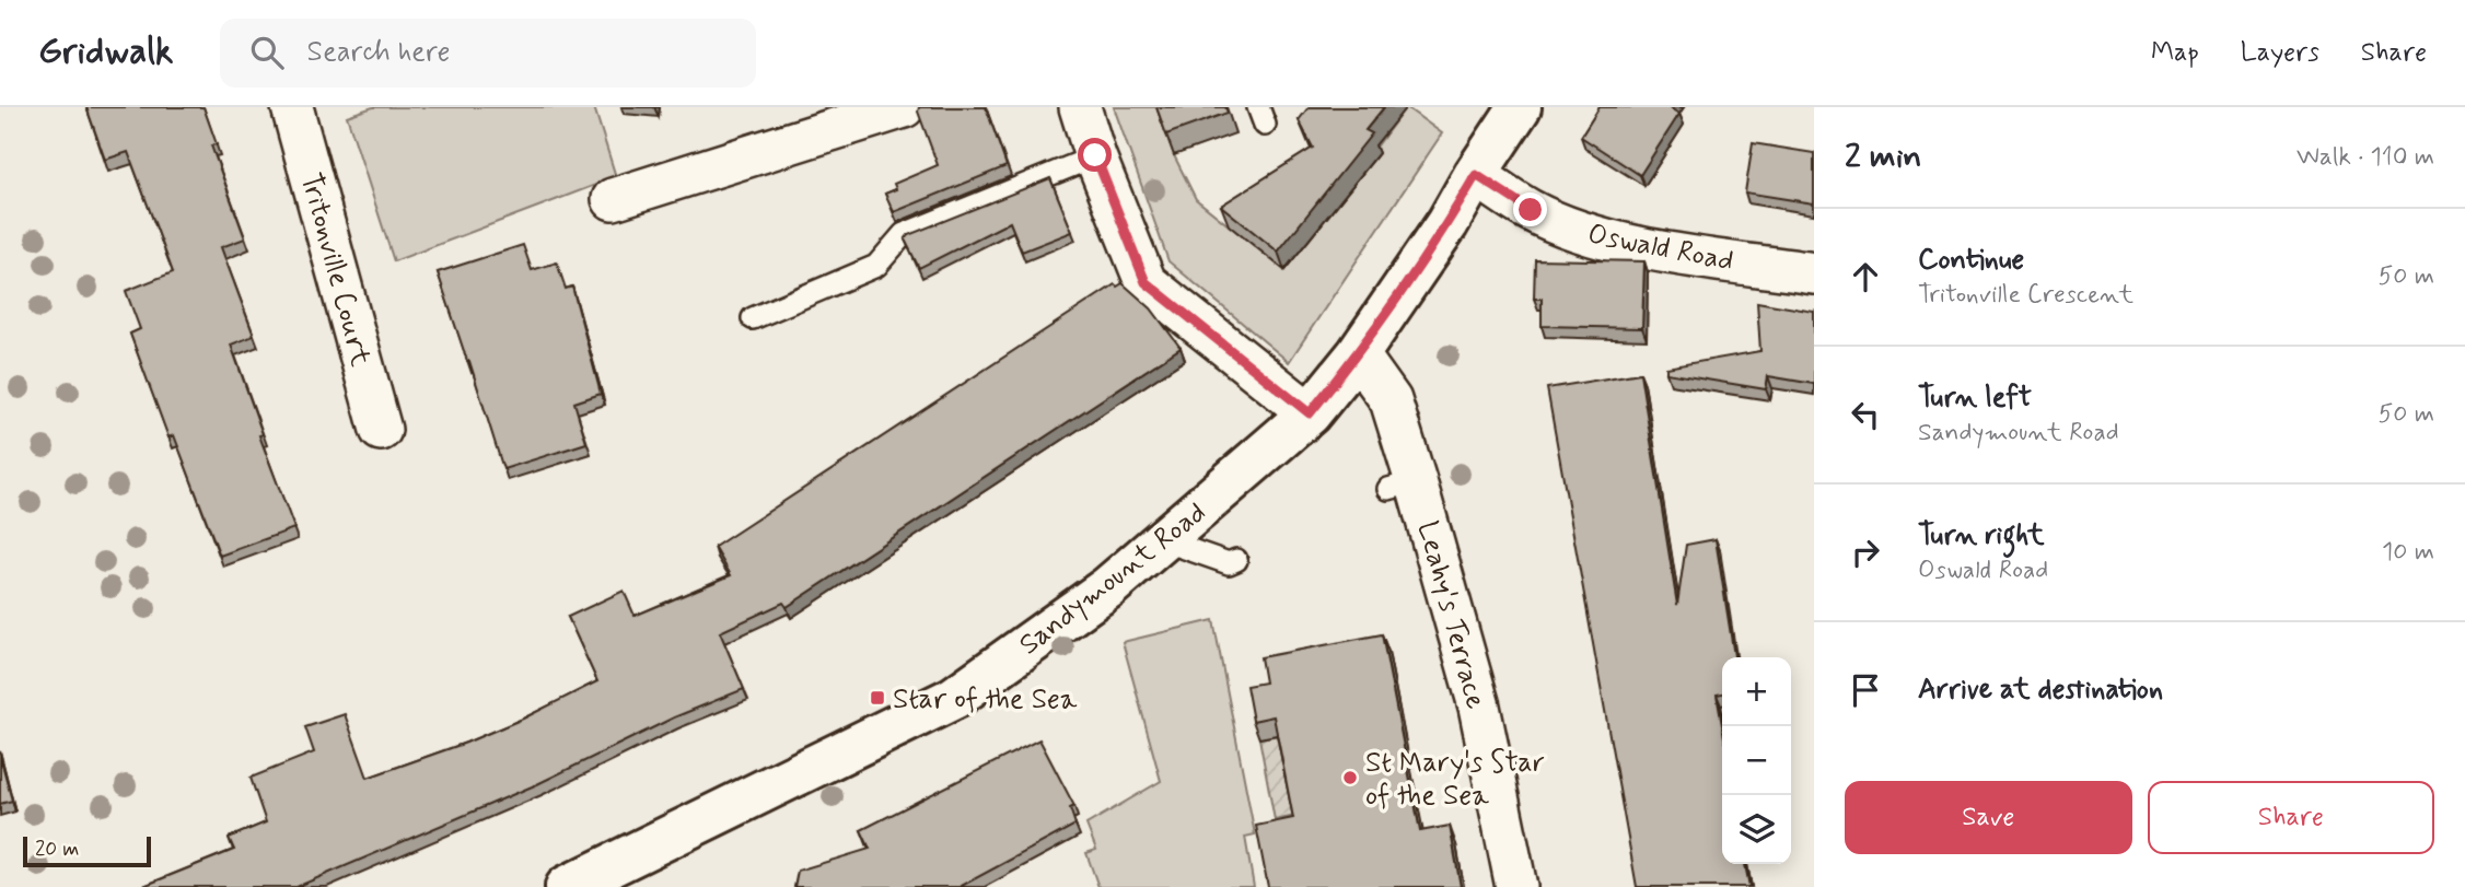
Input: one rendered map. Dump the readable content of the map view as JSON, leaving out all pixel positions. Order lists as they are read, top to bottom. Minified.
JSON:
{"streets":{"street":["Oswald Road","Tritonville Court","Sandymount Road","Leahy's Terrace"]},"crossings":[["Oswald Road","Sandymount Road"],["Sandymount Road","Leahy's Terrace"]],"places":{"transit":["Star of the Sea"],"other":["St Mary's Star of the Sea"]},"scale_bar":"20 m","page":{"header":"Gridwalk","search":"Search here","nav":["Map","Layers","Share"],"heading":["2 min","Walk · 110 m"],"list":[["Continue","Tritonville Crescent","50 m"],["Turn left","Sandymount Road","50 m"],["Turn right","Oswald Road","10 m"],"Arrive at destination"],"map_buttons":["+","−"],"buttons":["Save","Share"],"scale":"20 m"}}
